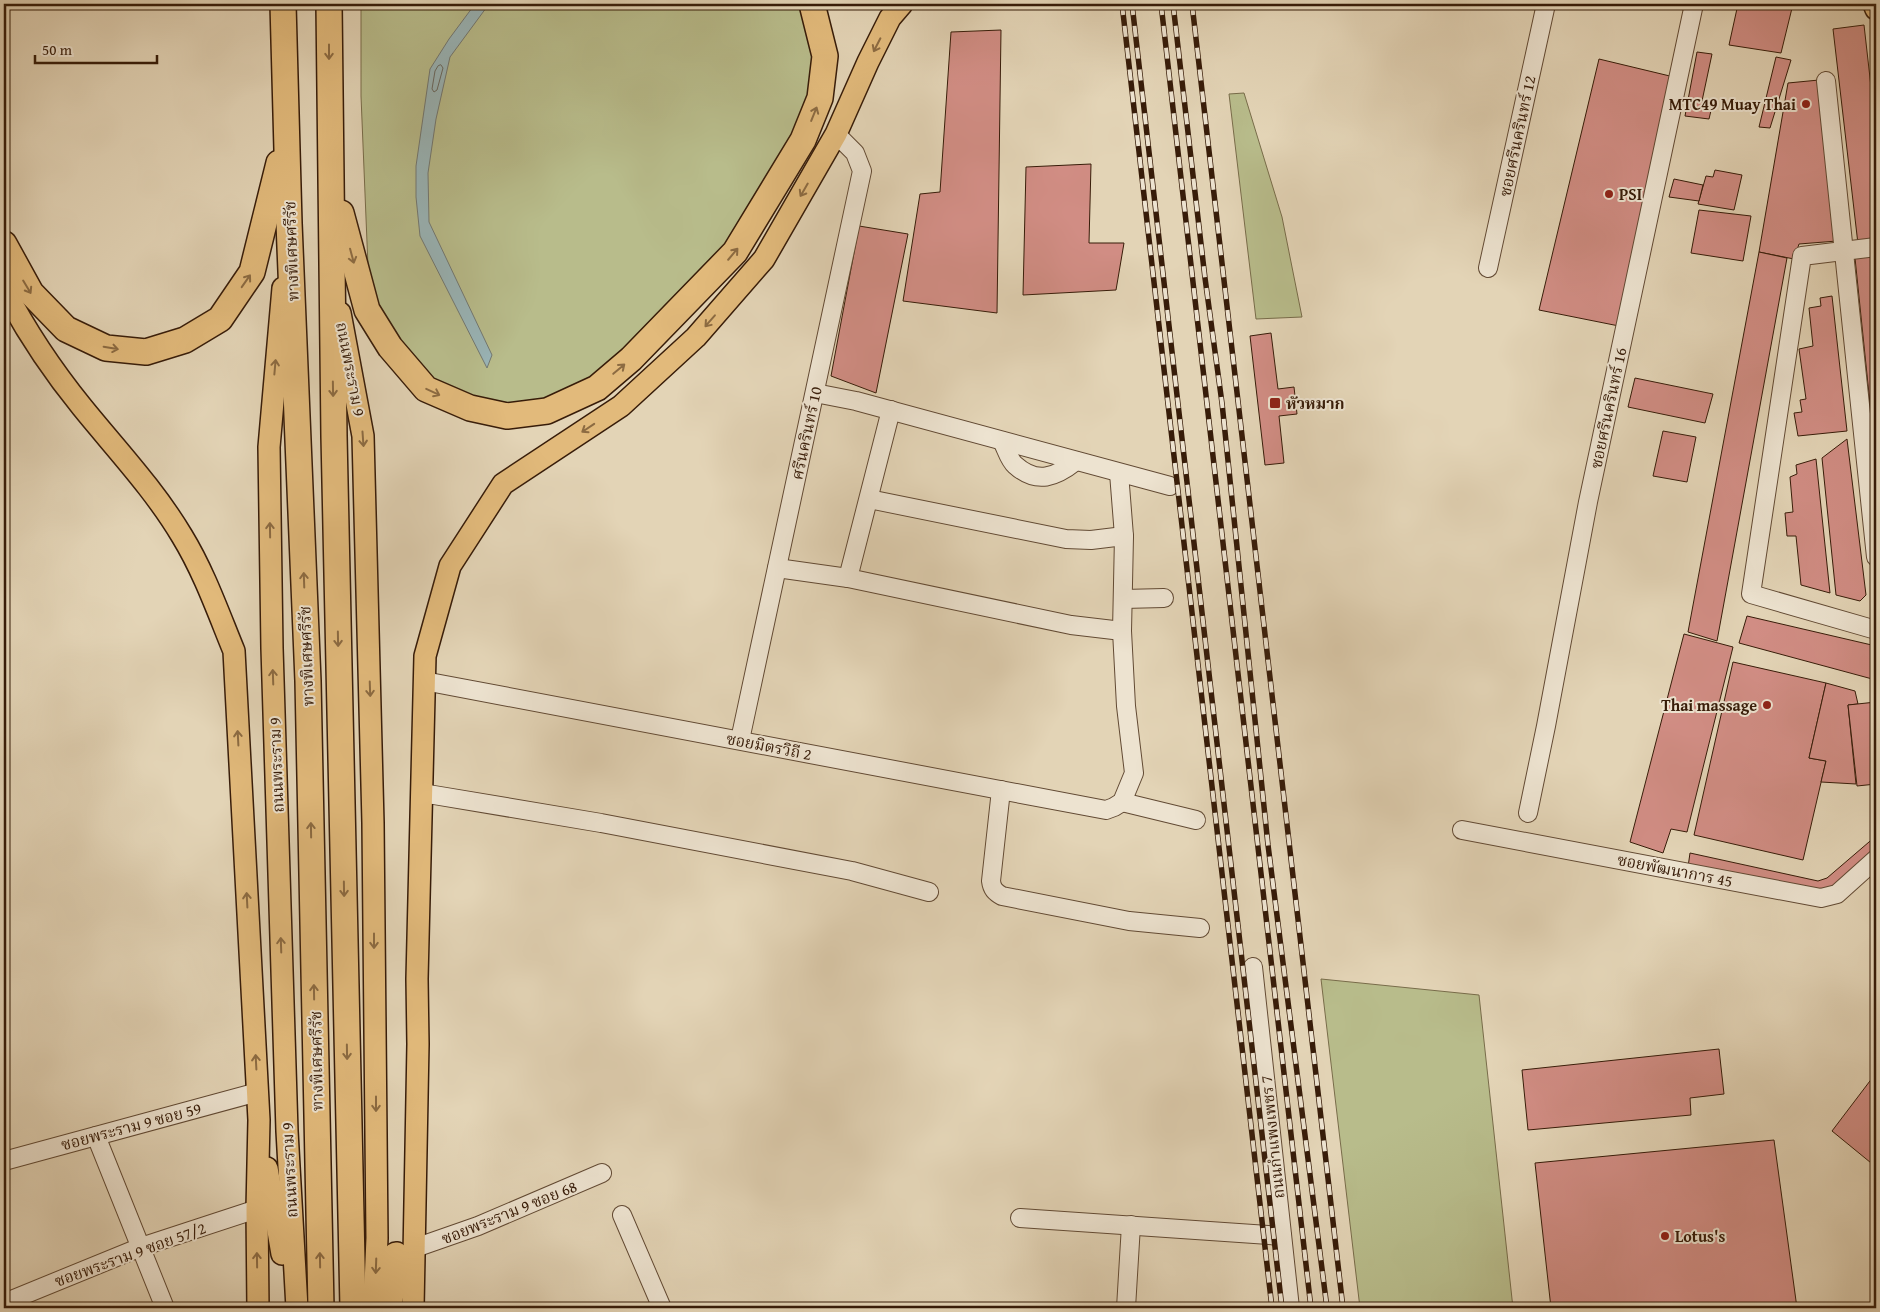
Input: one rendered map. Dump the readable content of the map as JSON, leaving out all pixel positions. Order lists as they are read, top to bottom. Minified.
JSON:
{"streets":{"highway":["ทางพิเศษศรีรัช"],"main road":["ถนนพระราม 9"],"street":["ซอยศรีนครินทร์ 12","ซอยศรีนครินทร์ 16","ศรีนครินทร์ 10","ซอยมิตรวิถี 2","ซอยพัฒนาการ 45","ซอยพระราม 9 ซอย 59","ถนนกำแพงเพชร 7","ซอยพระราม 9 ซอย 68","ซอยพระราม 9 ซอย 57/2"]},"crossings":[["ทางพิเศษศรีรัช","ถนนพระราม 9"],["ศรีนครินทร์ 10","ซอยมิตรวิถี 2"]],"places":{"other":["MTC49 Muay Thai","PSI","Thai massage","Lotus's"],"transit":["หัวหมาก"]},"scale_bar":"50 m"}
